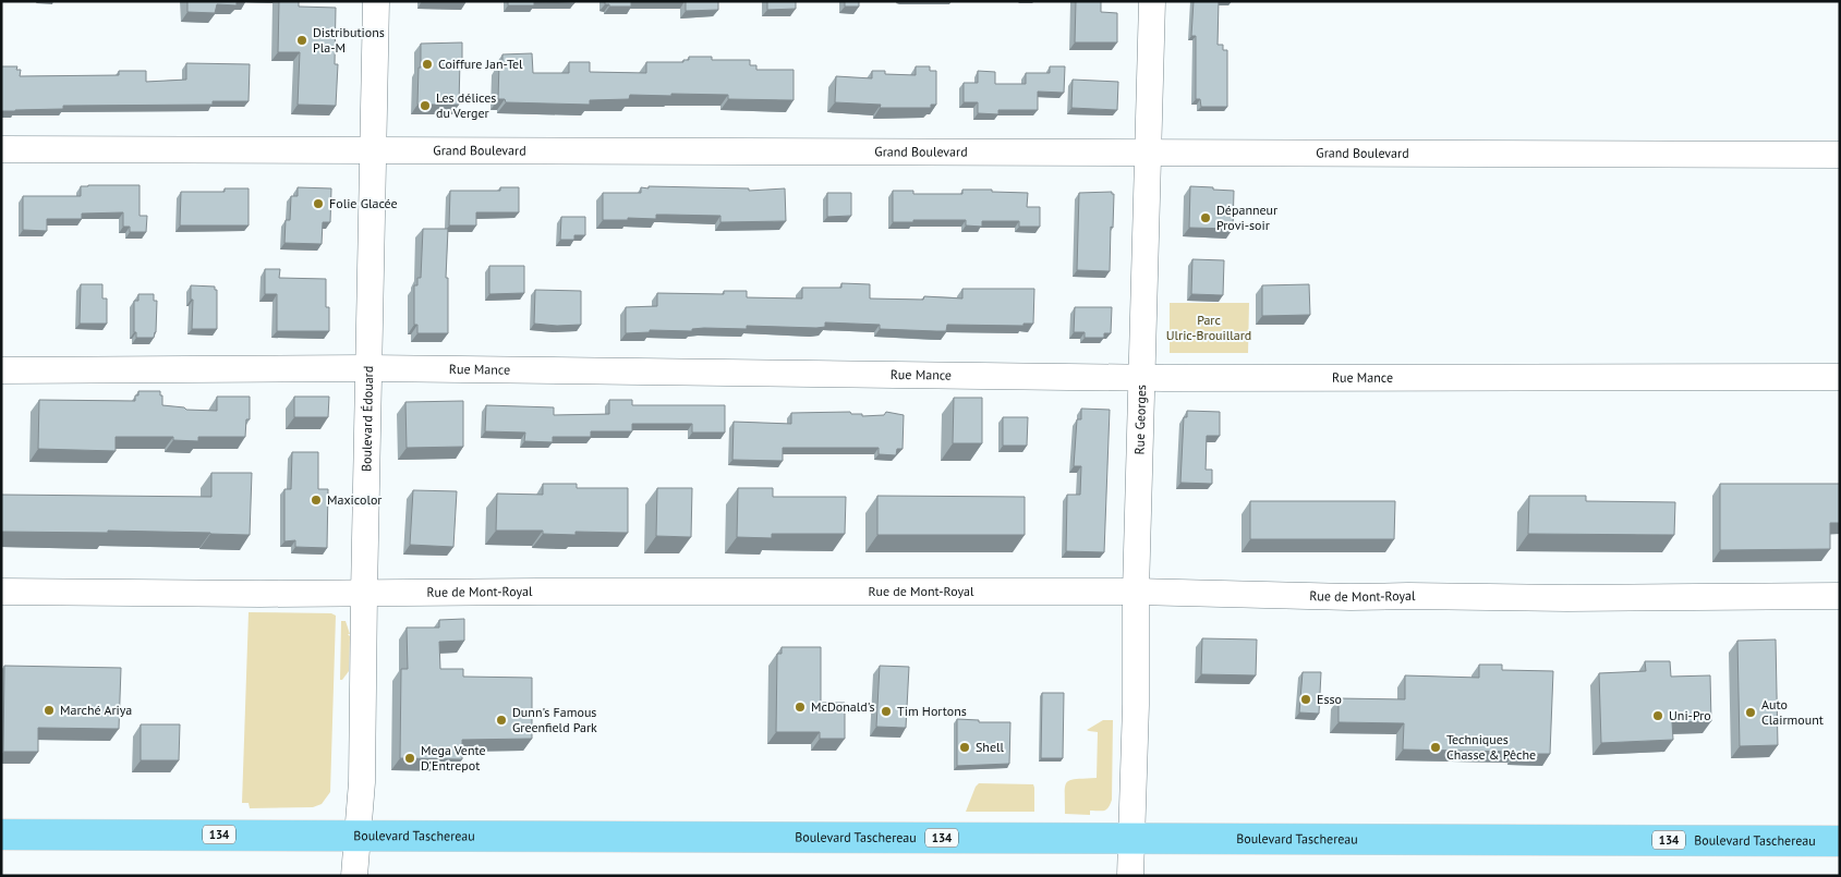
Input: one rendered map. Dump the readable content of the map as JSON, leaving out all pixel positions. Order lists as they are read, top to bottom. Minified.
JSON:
{"streets":{"main road":["134","Boulevard Taschereau"],"street":["Grand Boulevard","Rue Mance","Boulevard Édouard","Rue Georges","Rue de Mont-Royal"]},"crossings":[["Grand Boulevard","Boulevard Édouard"],["Grand Boulevard","Rue Georges"],["Rue Mance","Boulevard Édouard"],["Rue Mance","Rue Georges"],["Boulevard Édouard","Rue de Mont-Royal"],["Boulevard Édouard","Boulevard Taschereau"],["Rue Georges","Rue de Mont-Royal"],["Rue Georges","Boulevard Taschereau"]],"parks":["Parc Ulric-Brouillard"],"places":["Distributions Pla-M","Coiffure Jan-Tel","Les délices du Verger","Folie Glacée","Dépanneur Provi-soir","Maxicolor","Esso","McDonald's","Marché Ariya","Tim Hortons","Auto Clairmount","Uni-Pro","Dunn's Famous Greenfield Park","Shell","Techniques Chasse & Pêche","Mega Vente D'Entrepot"]}
